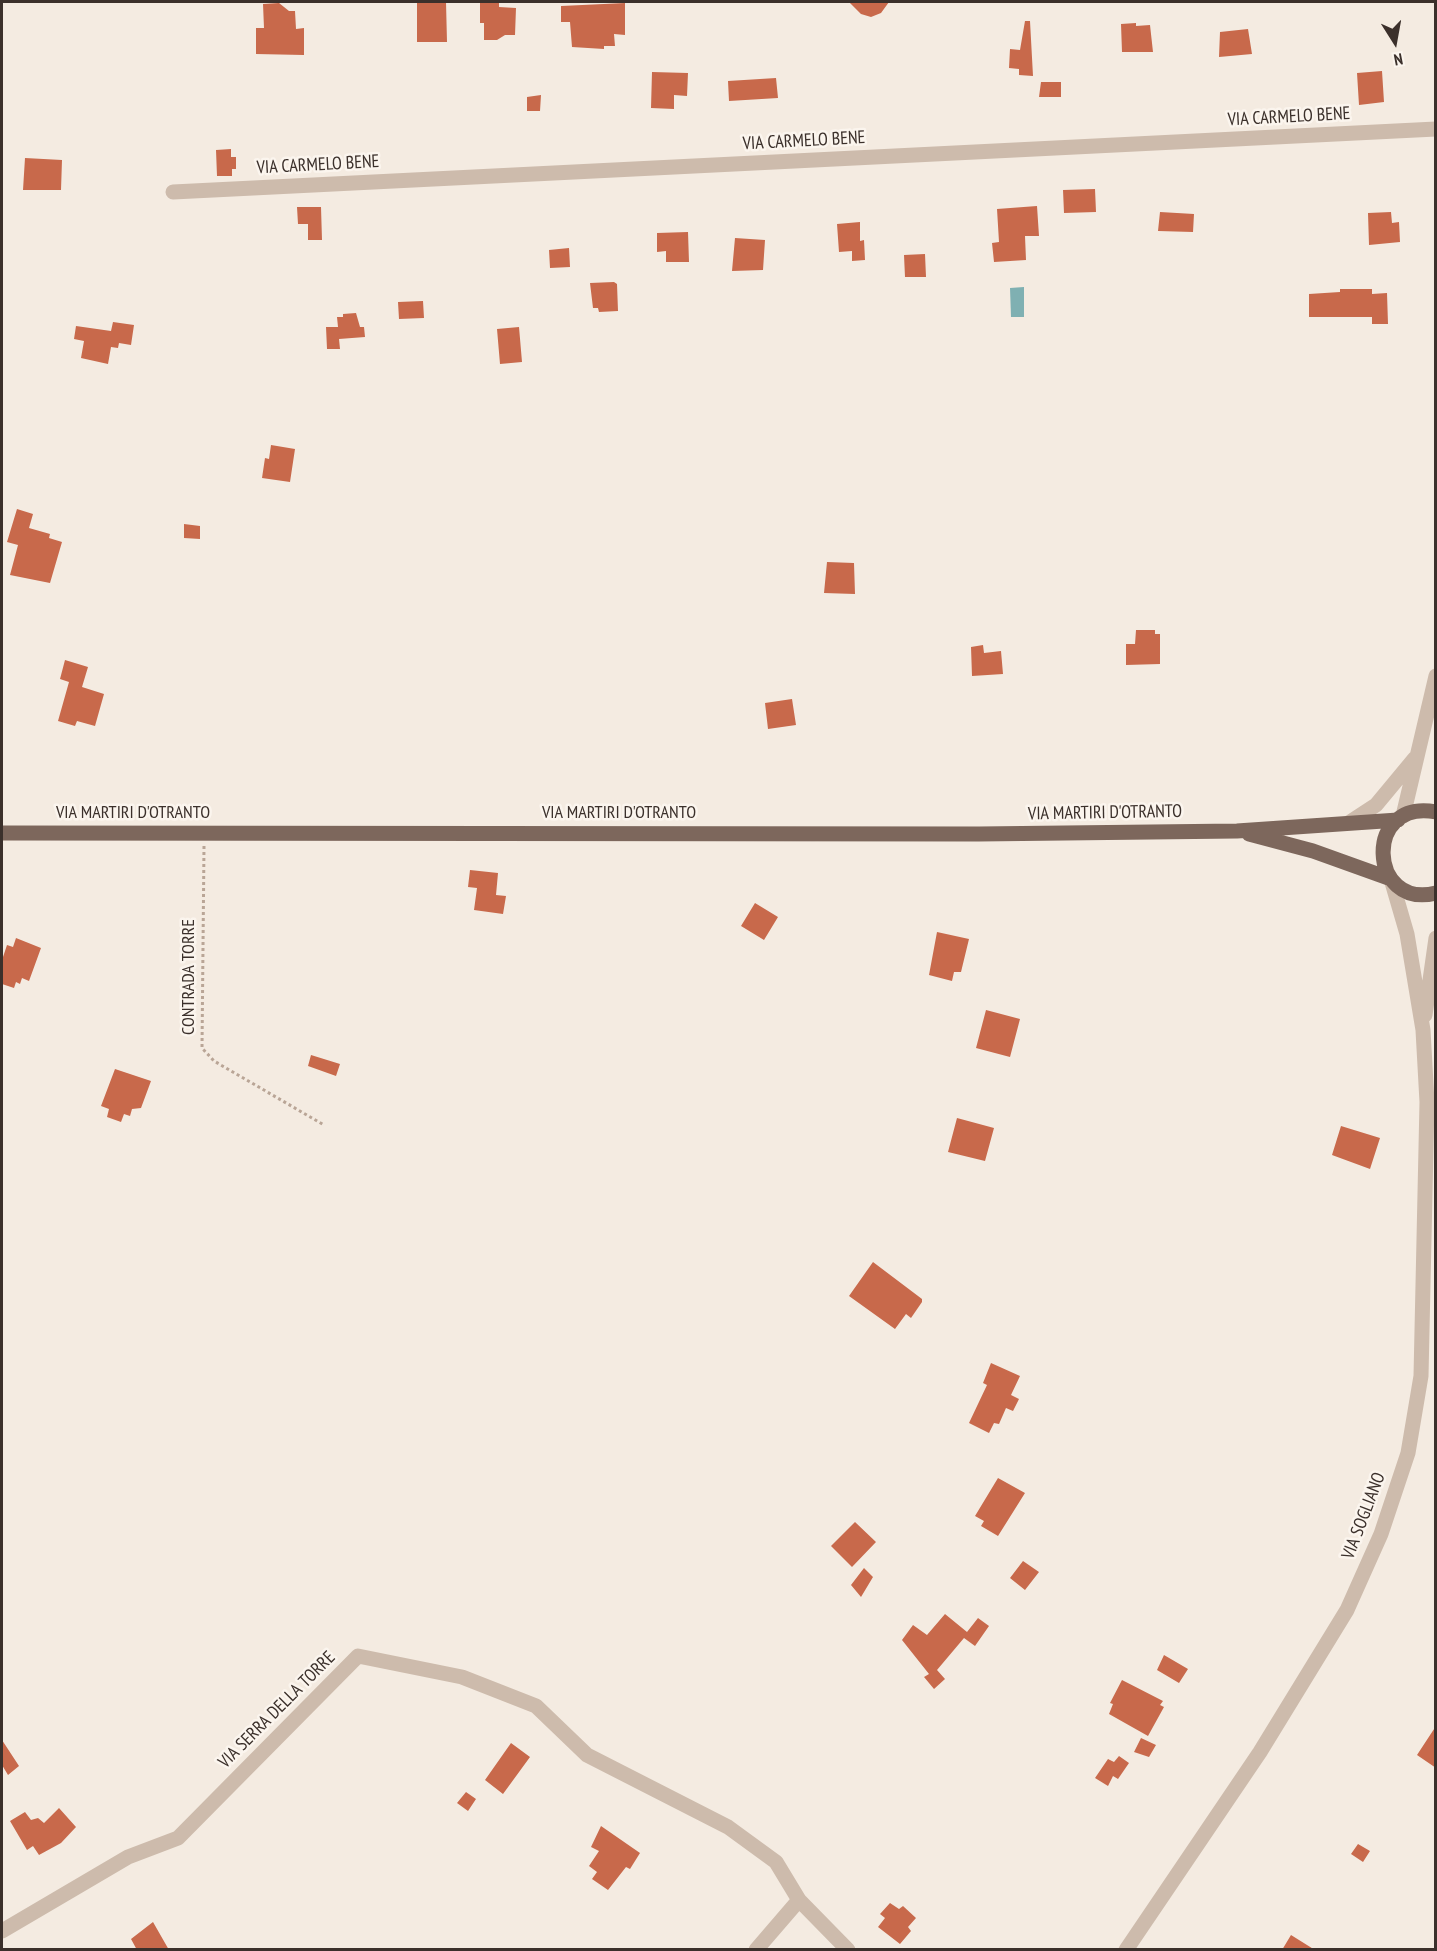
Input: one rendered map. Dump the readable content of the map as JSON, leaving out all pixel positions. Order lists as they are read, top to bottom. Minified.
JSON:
{"streets":{"main road":["VIA MARTIRI D'OTRANTO","VIA SOGLIANO"],"street":["VIA CARMELO BENE","VIA SERRA DELLA TORRE"],"path":["CONTRADA TORRE"]},"crossings":[["VIA MARTIRI D'OTRANTO","CONTRADA TORRE"],["VIA MARTIRI D'OTRANTO","VIA SOGLIANO"]],"north":"bottom"}
